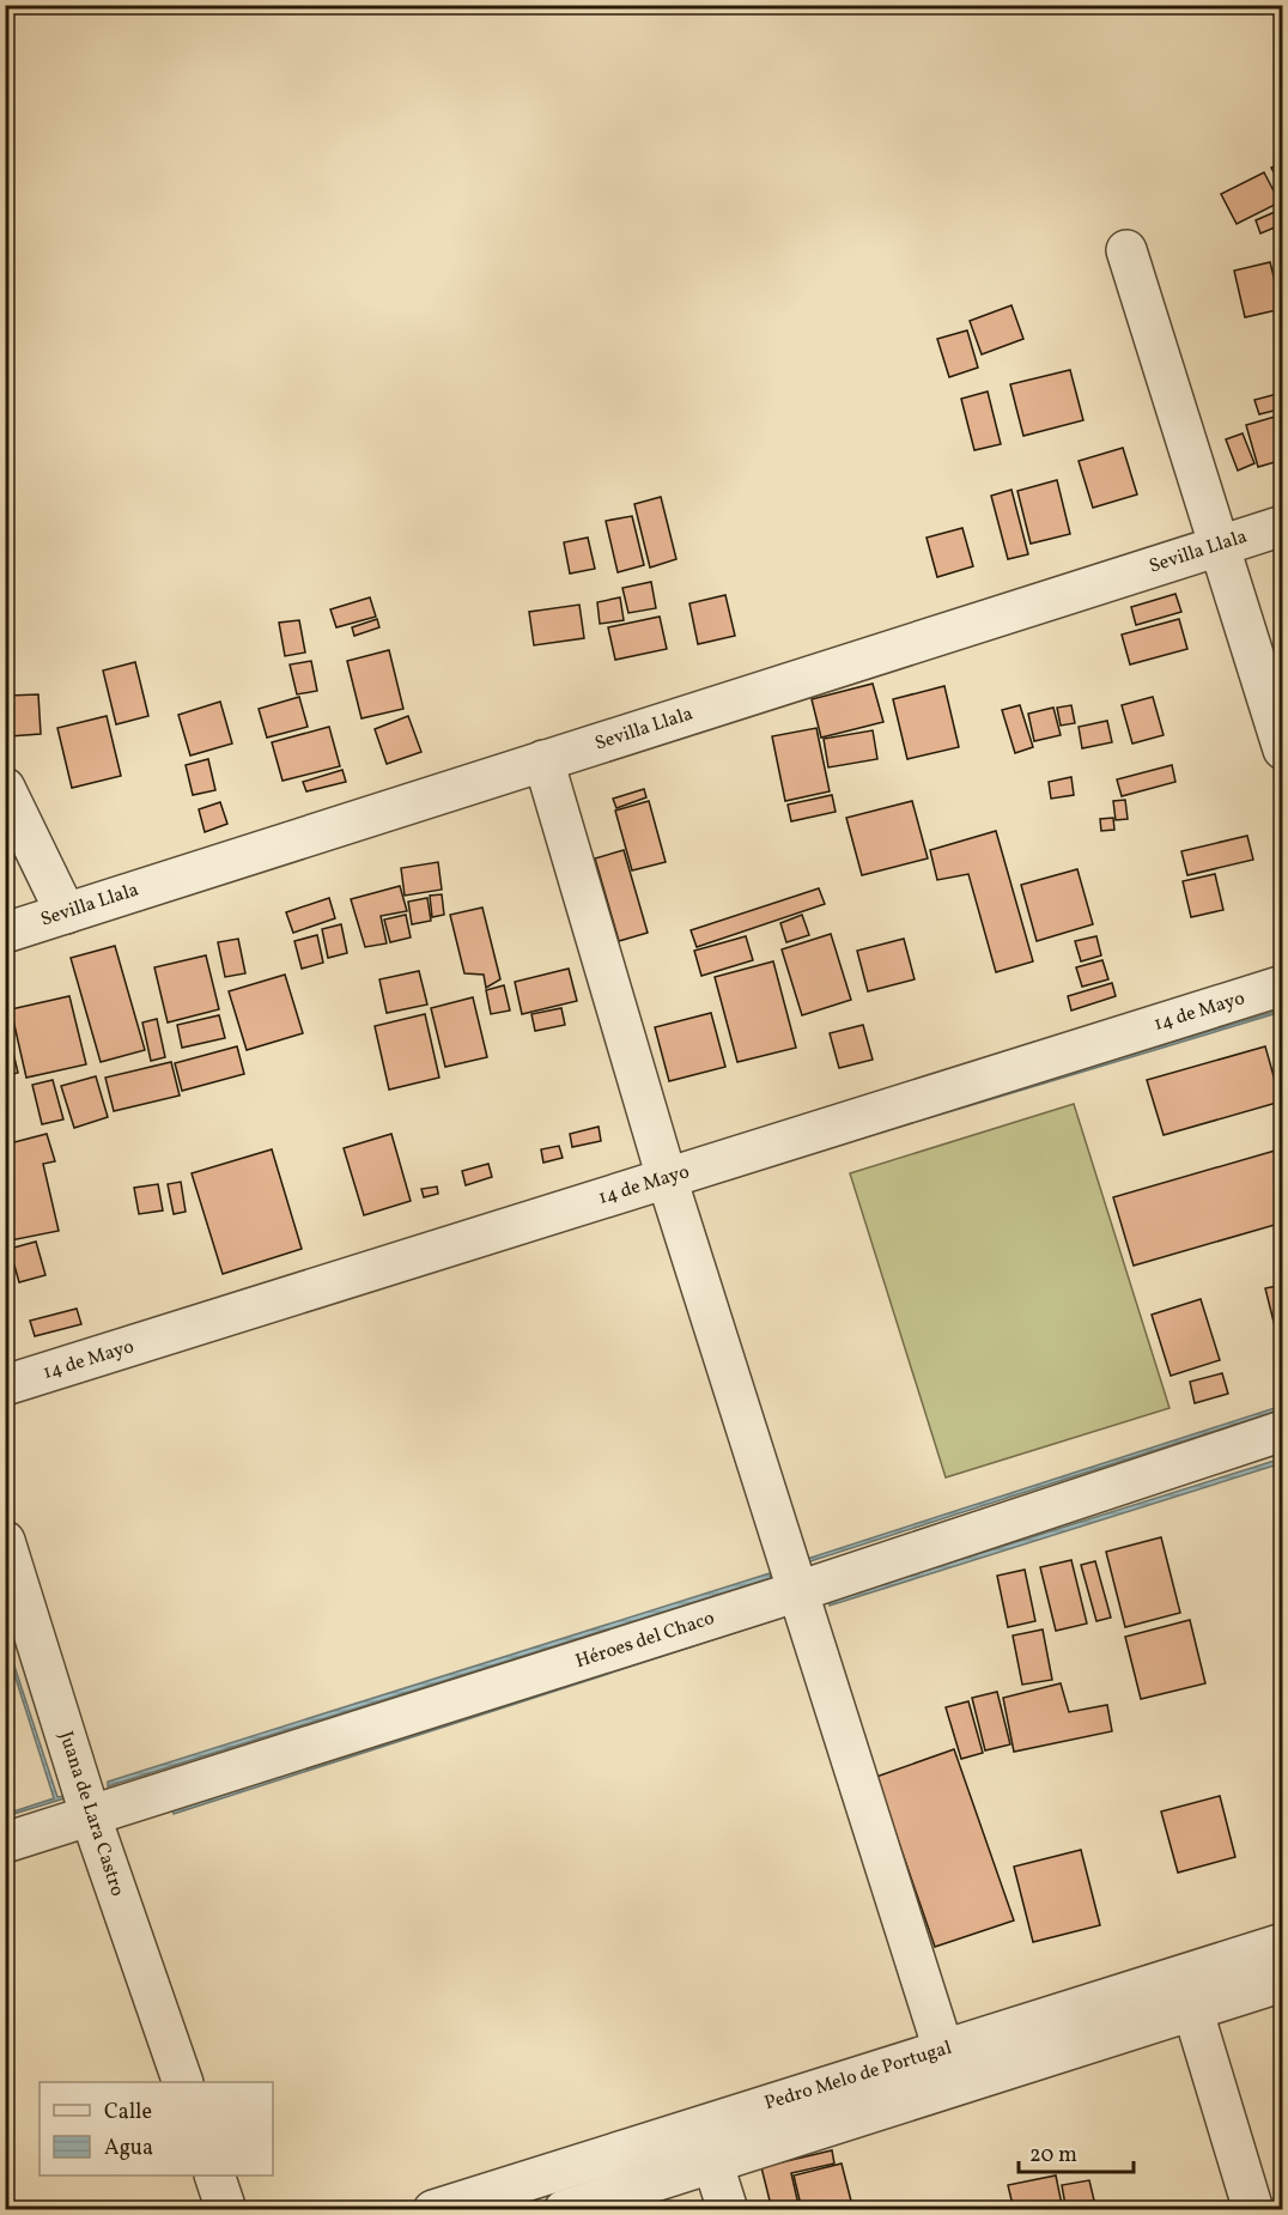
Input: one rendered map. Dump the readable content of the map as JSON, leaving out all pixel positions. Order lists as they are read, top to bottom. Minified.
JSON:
{"streets":{"street":["Sevilla Llala","14 de Mayo","Héroes del Chaco","Juana de Lara Castro","Pedro Melo de Portugal"]},"crossings":[["Héroes del Chaco","Juana de Lara Castro"]],"legend":["Calle","Agua"],"scale_bar":"20 m"}
